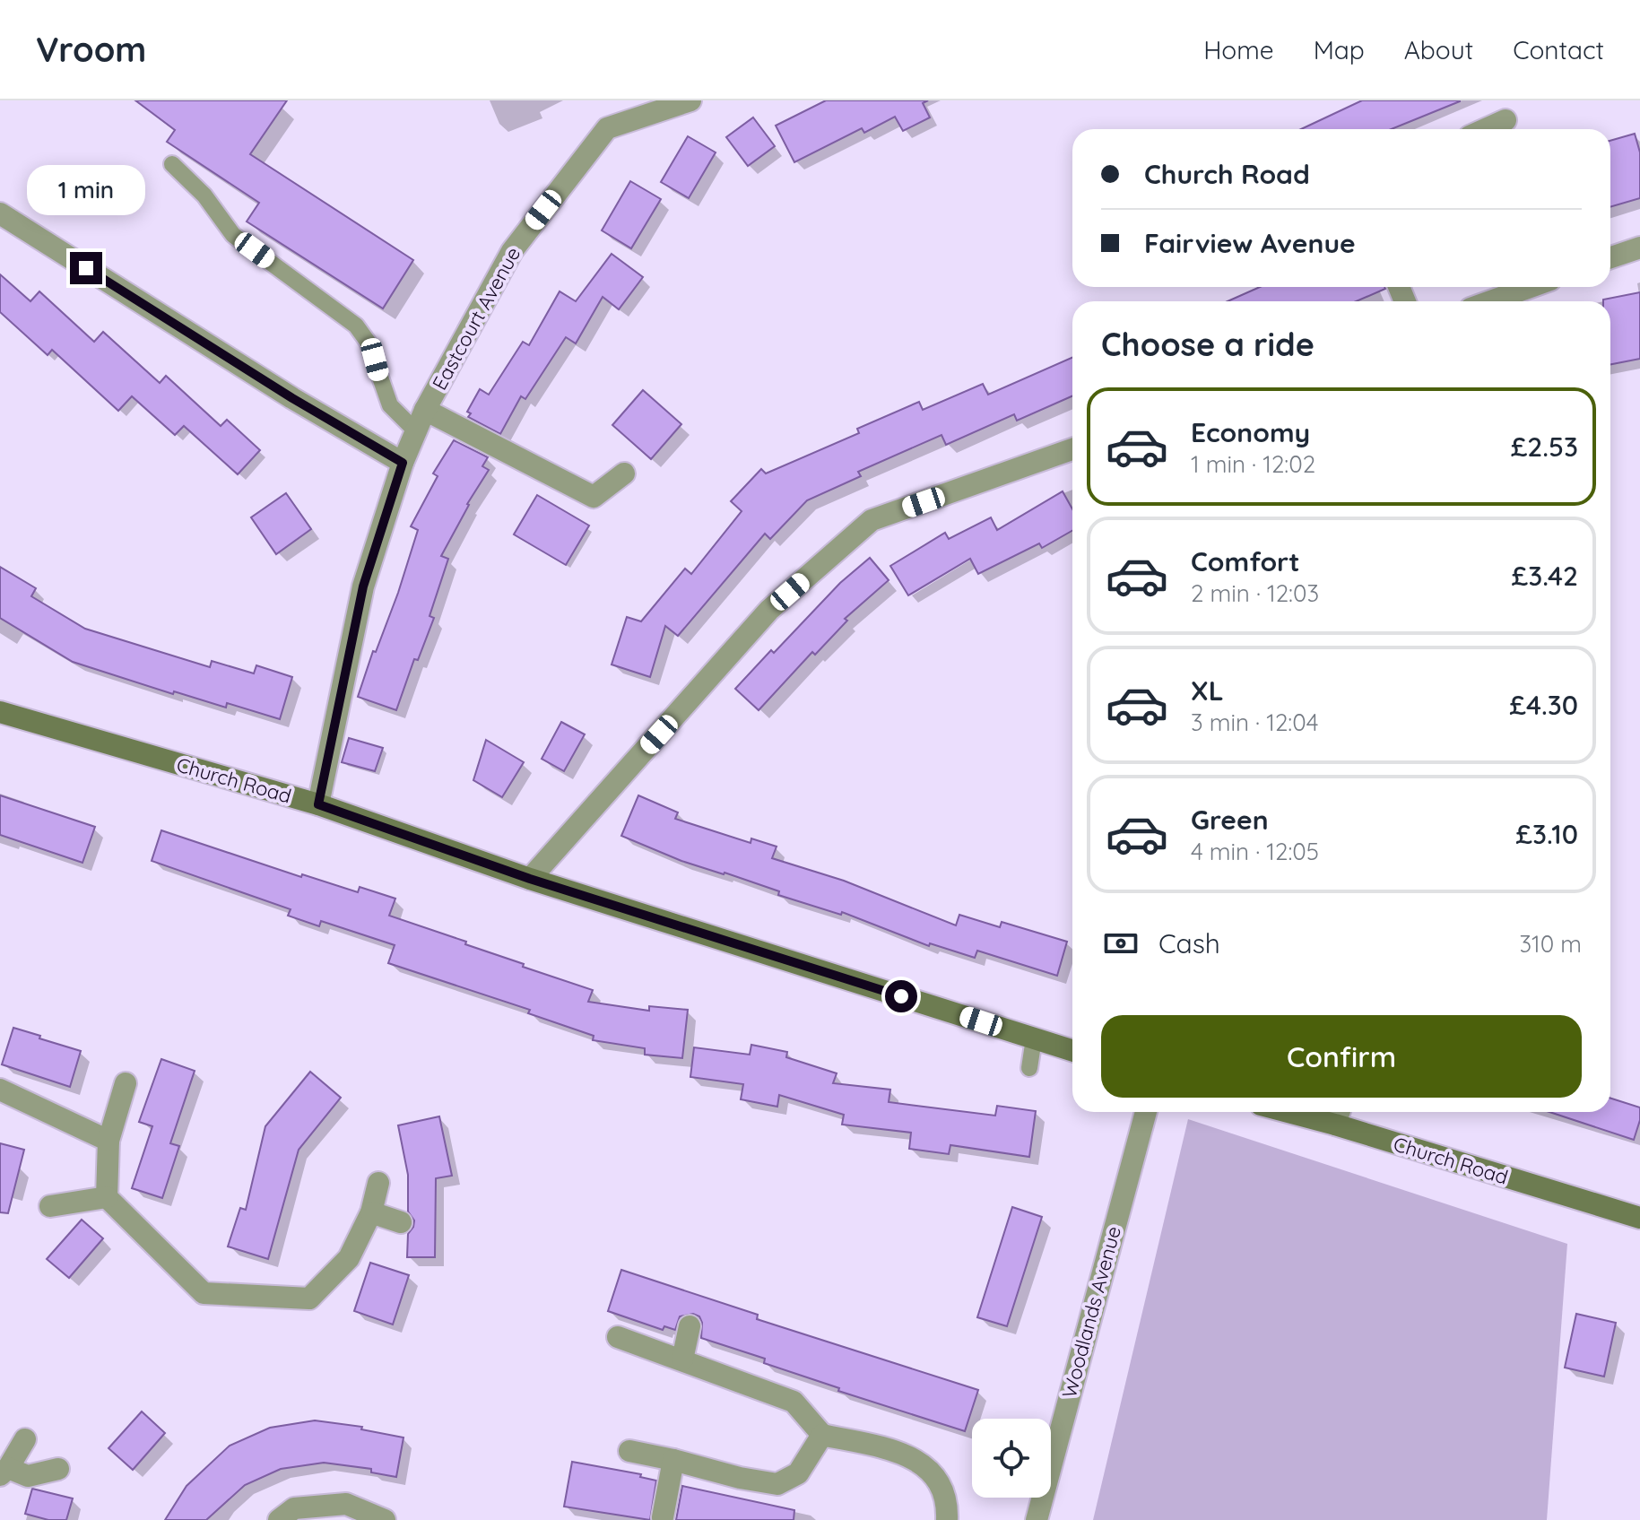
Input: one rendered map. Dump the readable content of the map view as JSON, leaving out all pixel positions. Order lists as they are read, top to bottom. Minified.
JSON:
{"streets":{"main road":["Church Road"],"street":["Eastcourt Avenue","Woodlands Avenue"]},"crossings":[["Eastcourt Avenue","Church Road"]],"page":{"header":"Vroom","nav":["Home","Map","About","Contact"],"banner":["Church Road","Fairview Avenue"],"bubble":"1 min","heading":"Choose a ride","list":[{"name":"Economy","note":"1 min · 12:02","value":"£2.53"},{"name":"Comfort","note":"2 min · 12:03","value":"£3.42"},{"name":"XL","note":"3 min · 12:04","value":"£4.30"},{"name":"Green","note":"4 min · 12:05","value":"£3.10"}],"pay":["Cash","310 m"],"buttons":"Confirm"}}
